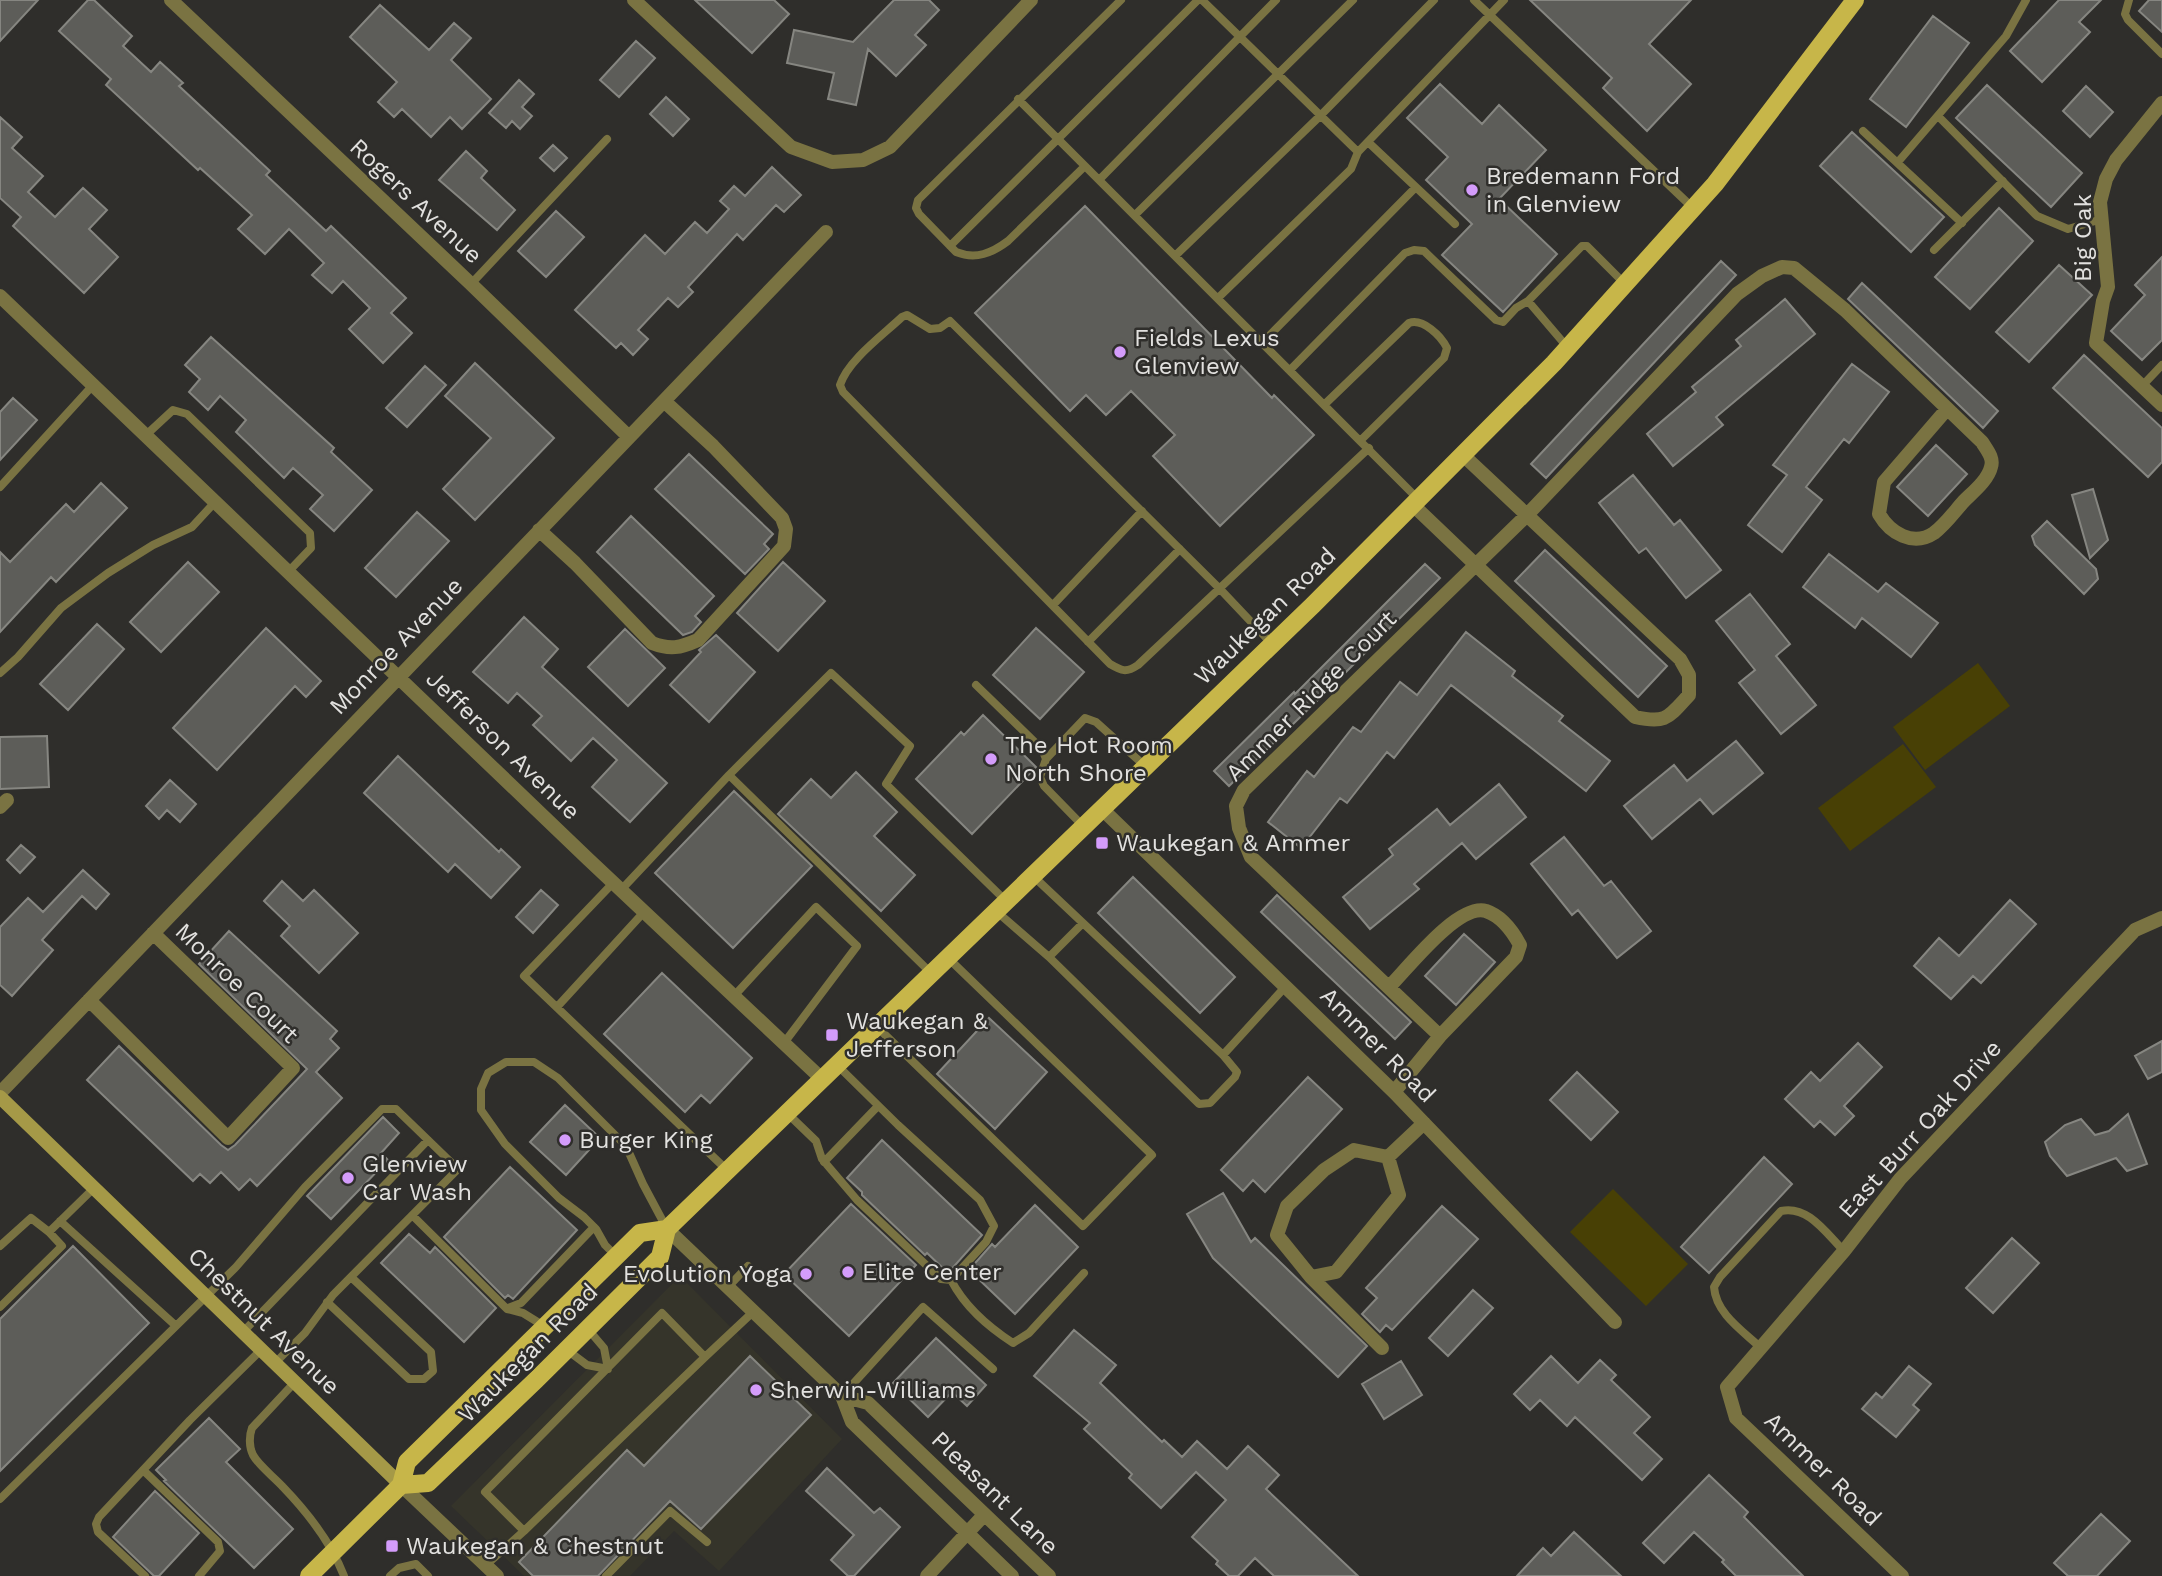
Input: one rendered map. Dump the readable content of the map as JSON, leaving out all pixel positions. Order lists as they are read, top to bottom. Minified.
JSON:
{"streets":{"main road":["Waukegan Road"],"street":["Rogers Avenue","Big Oak","Monroe Avenue","Ammer Ridge Court","Jefferson Avenue","Monroe Court","Ammer Road","East Burr Oak Drive","Chestnut Avenue","Pleasant Lane"]},"crossings":[["Rogers Avenue","Monroe Avenue"],["Waukegan Road","Jefferson Avenue"],["Waukegan Road","Ammer Road"],["Waukegan Road","Chestnut Avenue"],["Waukegan Road","Pleasant Lane"],["Monroe Avenue","Jefferson Avenue"],["Monroe Avenue","Monroe Court"],["Monroe Avenue","Chestnut Avenue"],["Ammer Road","East Burr Oak Drive"]],"places":{"other":["Bredemann Ford in Glenview","Fields Lexus Glenview","The Hot Room North Shore","Burger King","Glenview Car Wash","Elite Center","Evolution Yoga","Sherwin-Williams"],"transit":["Waukegan & Ammer","Waukegan & Jefferson","Waukegan & Chestnut"]}}
